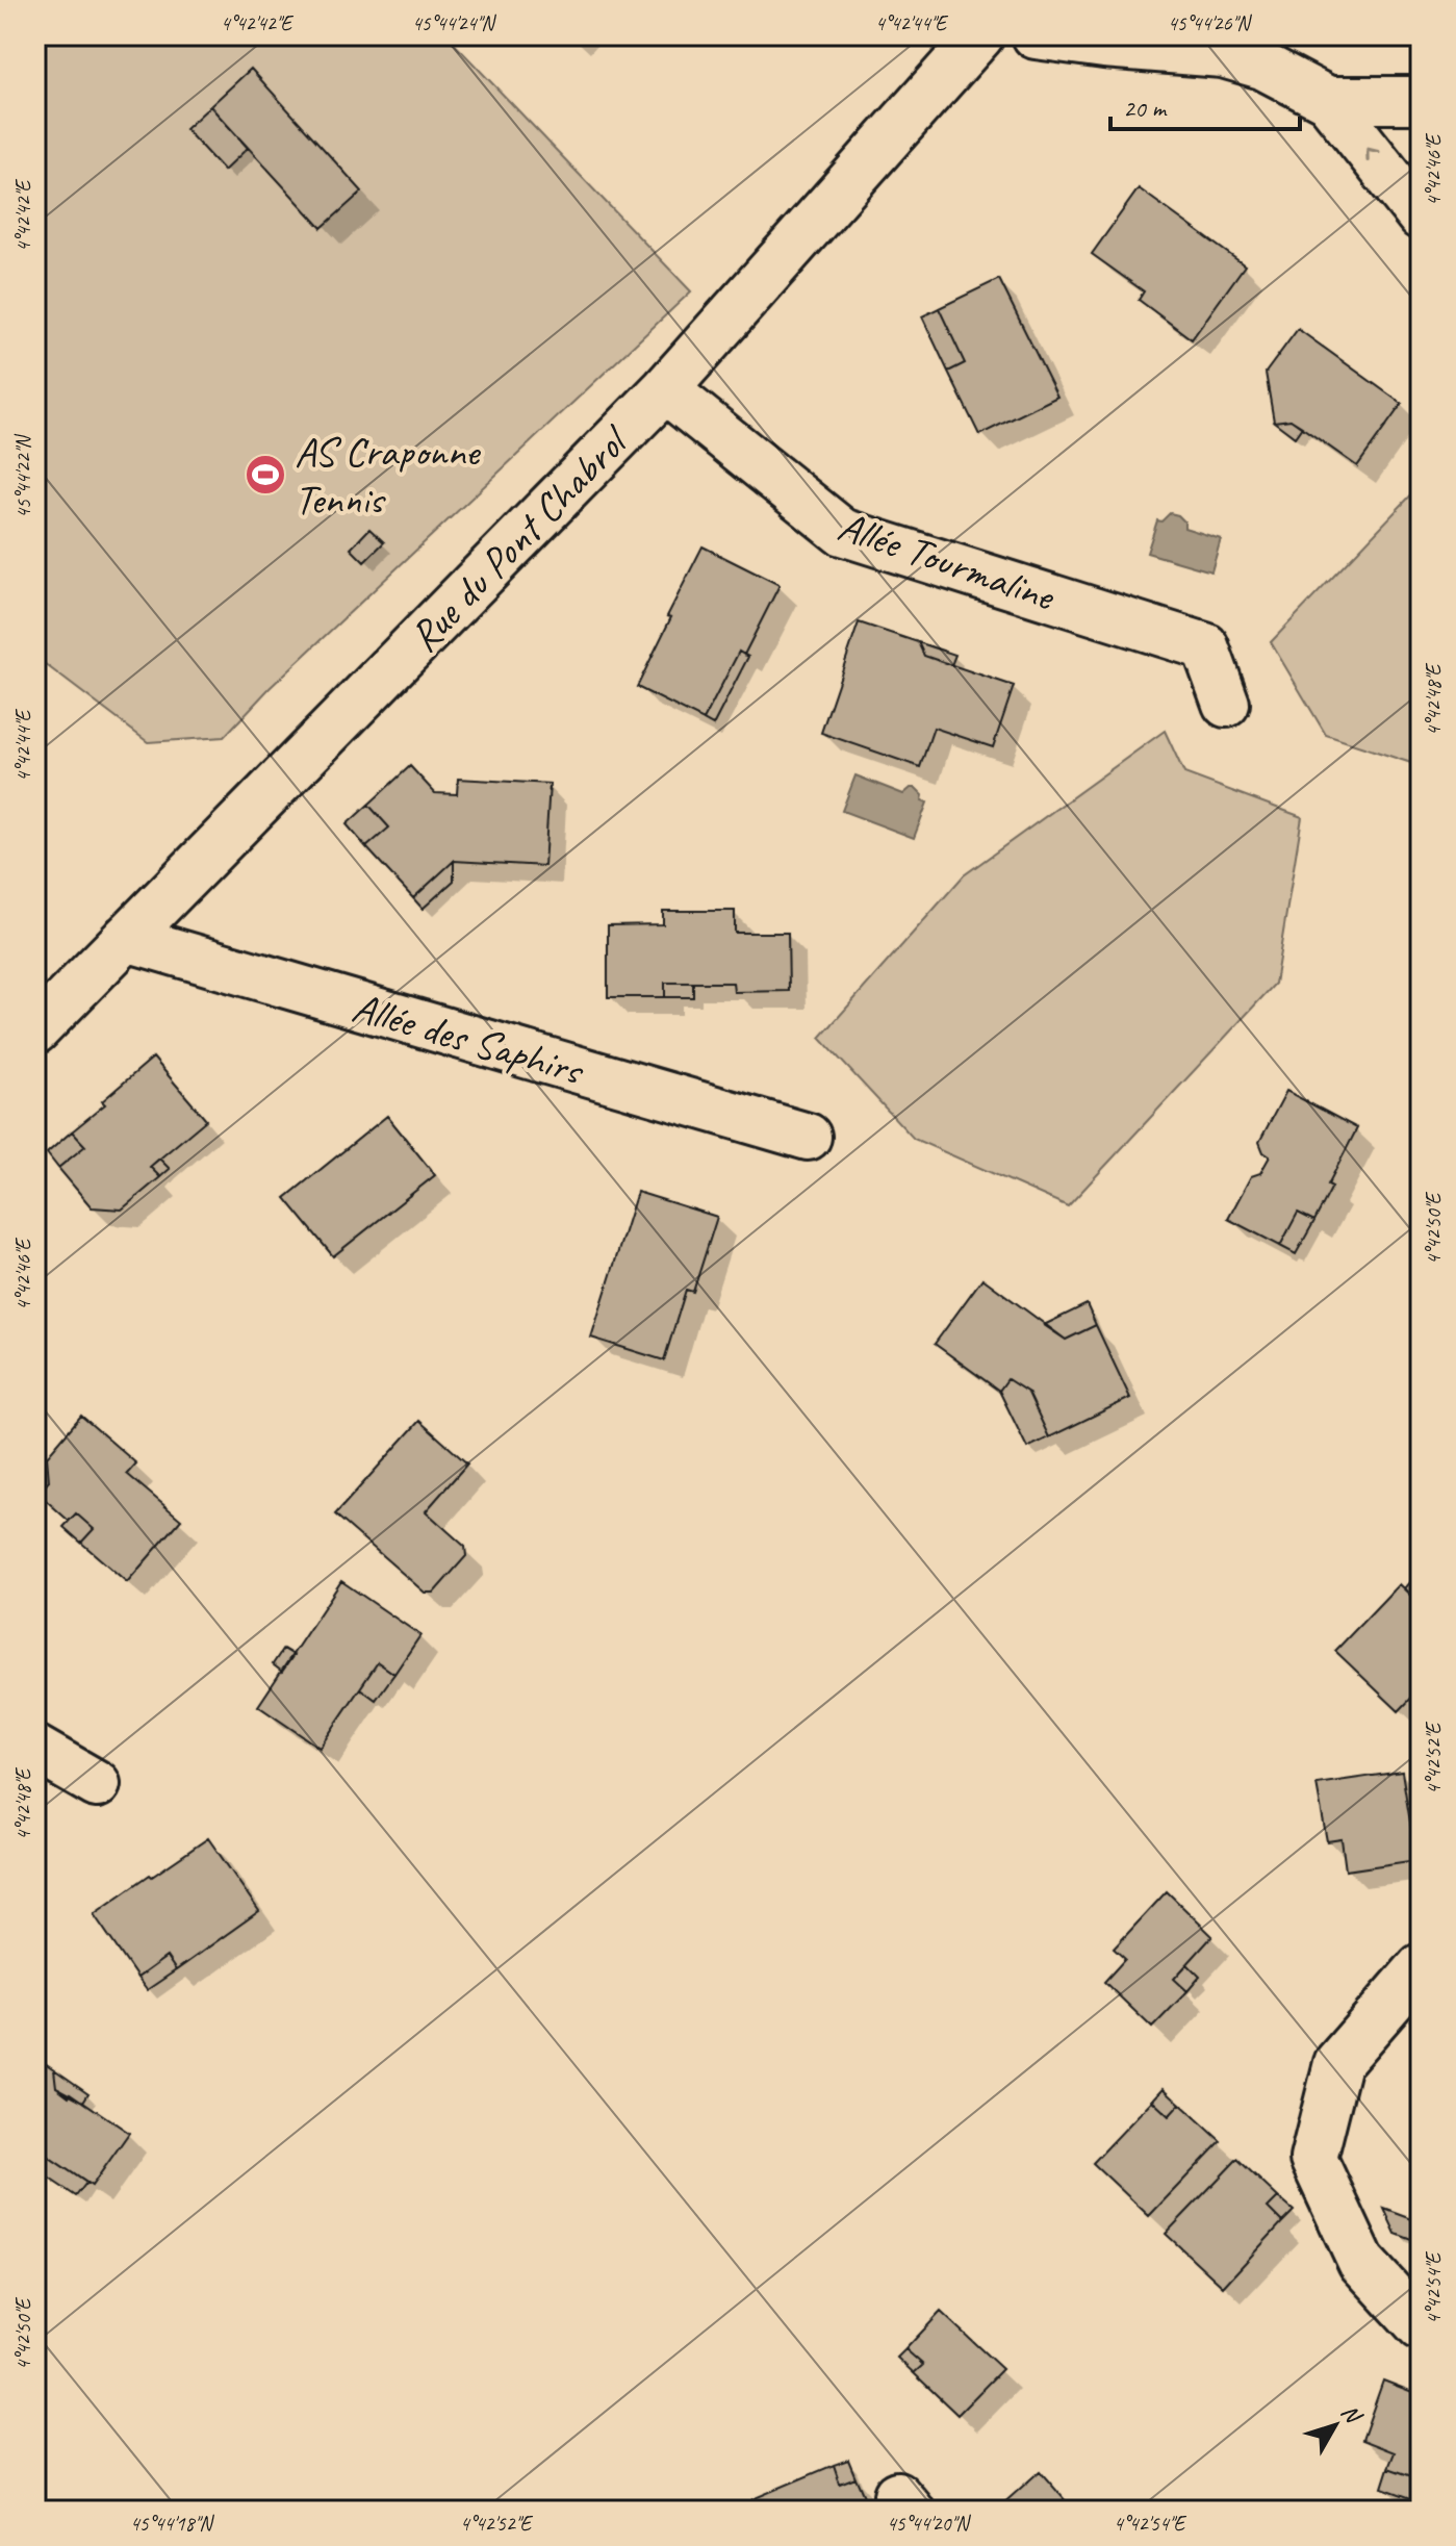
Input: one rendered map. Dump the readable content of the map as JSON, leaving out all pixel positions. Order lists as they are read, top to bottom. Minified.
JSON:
{"streets":{"street":["Rue du Pont Chabrol","Allée Tourmaline","Allée des Saphirs"]},"crossings":[["Rue du Pont Chabrol","Allée Tourmaline"],["Rue du Pont Chabrol","Allée des Saphirs"]],"places":{"sports":["AS Craponne Tennis"]},"scale_bar":"20 m","north":"top right","coordinates":["4°42'42\"E","45°44'24\"N","4°42'44\"E","45°44'26\"N","4°42'46\"E","45°44'22\"N","4°42'48\"E","4°42'50\"E","4°42'52\"E","4°42'54\"E","45°44'18\"N","45°44'20\"N"]}
